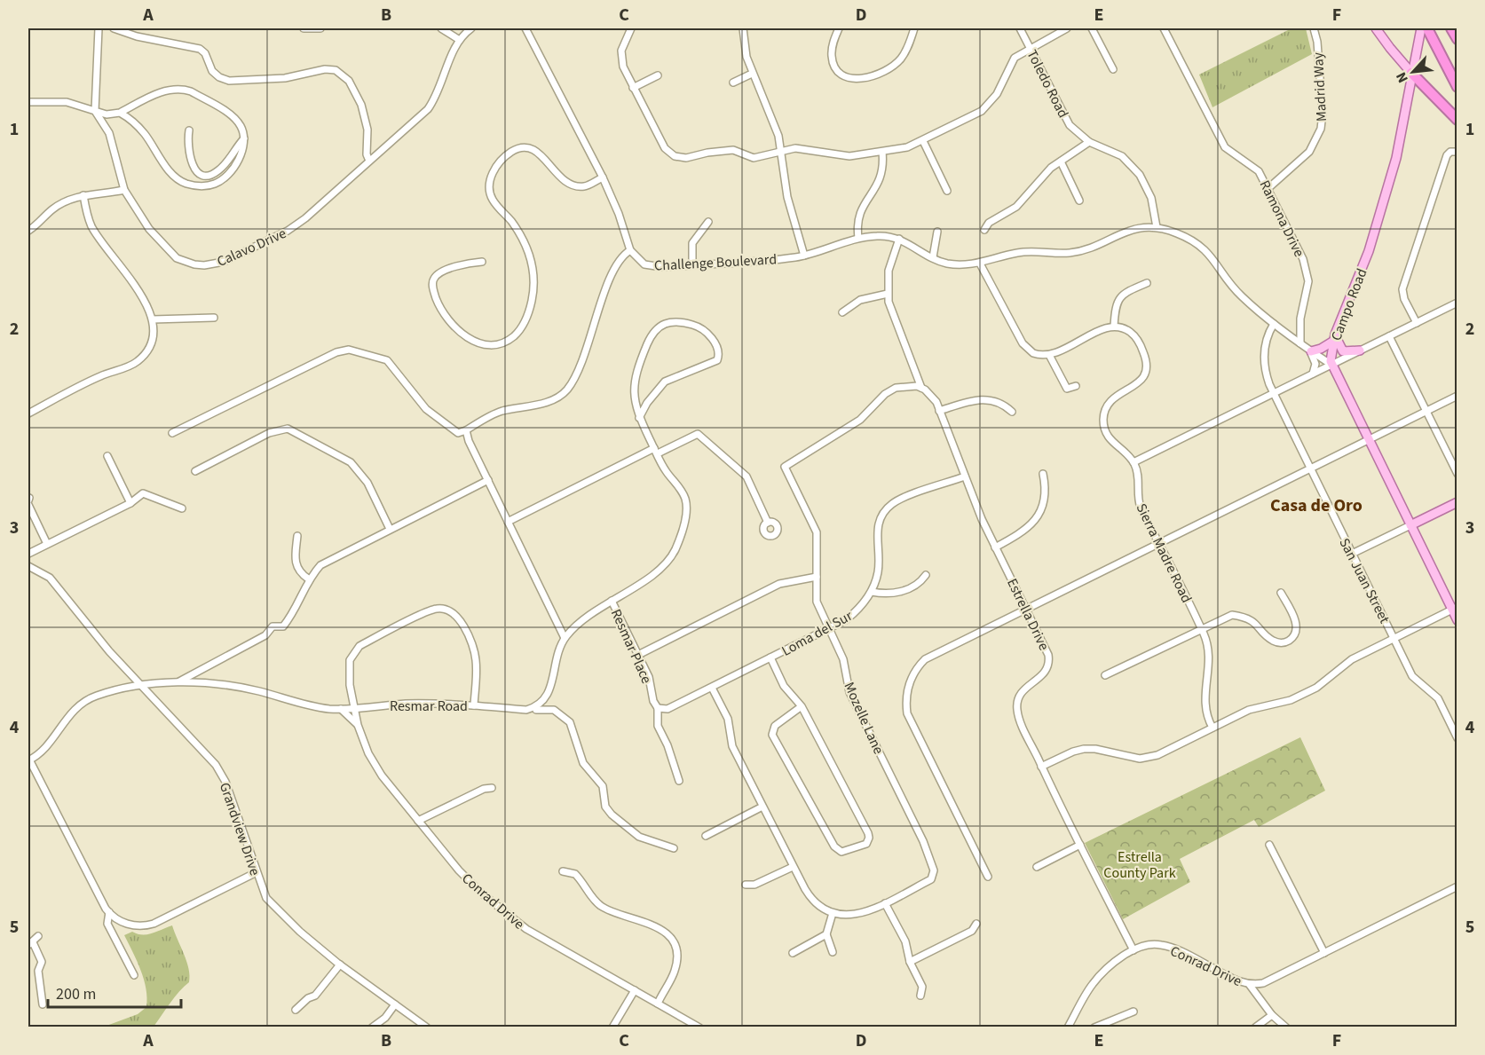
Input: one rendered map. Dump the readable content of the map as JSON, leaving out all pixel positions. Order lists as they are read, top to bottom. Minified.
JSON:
{"streets":{"main road":["Campo Road"],"street":["Toledo Road","Madrid Way","Ramona Drive","Calavo Drive","Challenge Boulevard","Sierra Madre Road","San Juan Street","Estrella Drive","Loma del Sur","Resmar Place","Resmar Road","Mozelle Lane","Grandview Drive","Conrad Drive"]},"crossings":[["Toledo Road","Challenge Boulevard"],["Madrid Way","Ramona Drive"],["Challenge Boulevard","Estrella Drive"],["Estrella Drive","Loma del Sur"],["Estrella Drive","Mozelle Lane"],["Estrella Drive","Conrad Drive"],["Loma del Sur","Resmar Place"],["Loma del Sur","Mozelle Lane"],["Resmar Road","Grandview Drive"],["Resmar Road","Conrad Drive"]],"districts":["Casa de Oro"],"parks":["Estrella County Park"],"scale_bar":"200 m","north":"bottom left","grid":{"columns":["A","B","C","D","E","F"],"rows":["1","2","3","4","5"]}}
